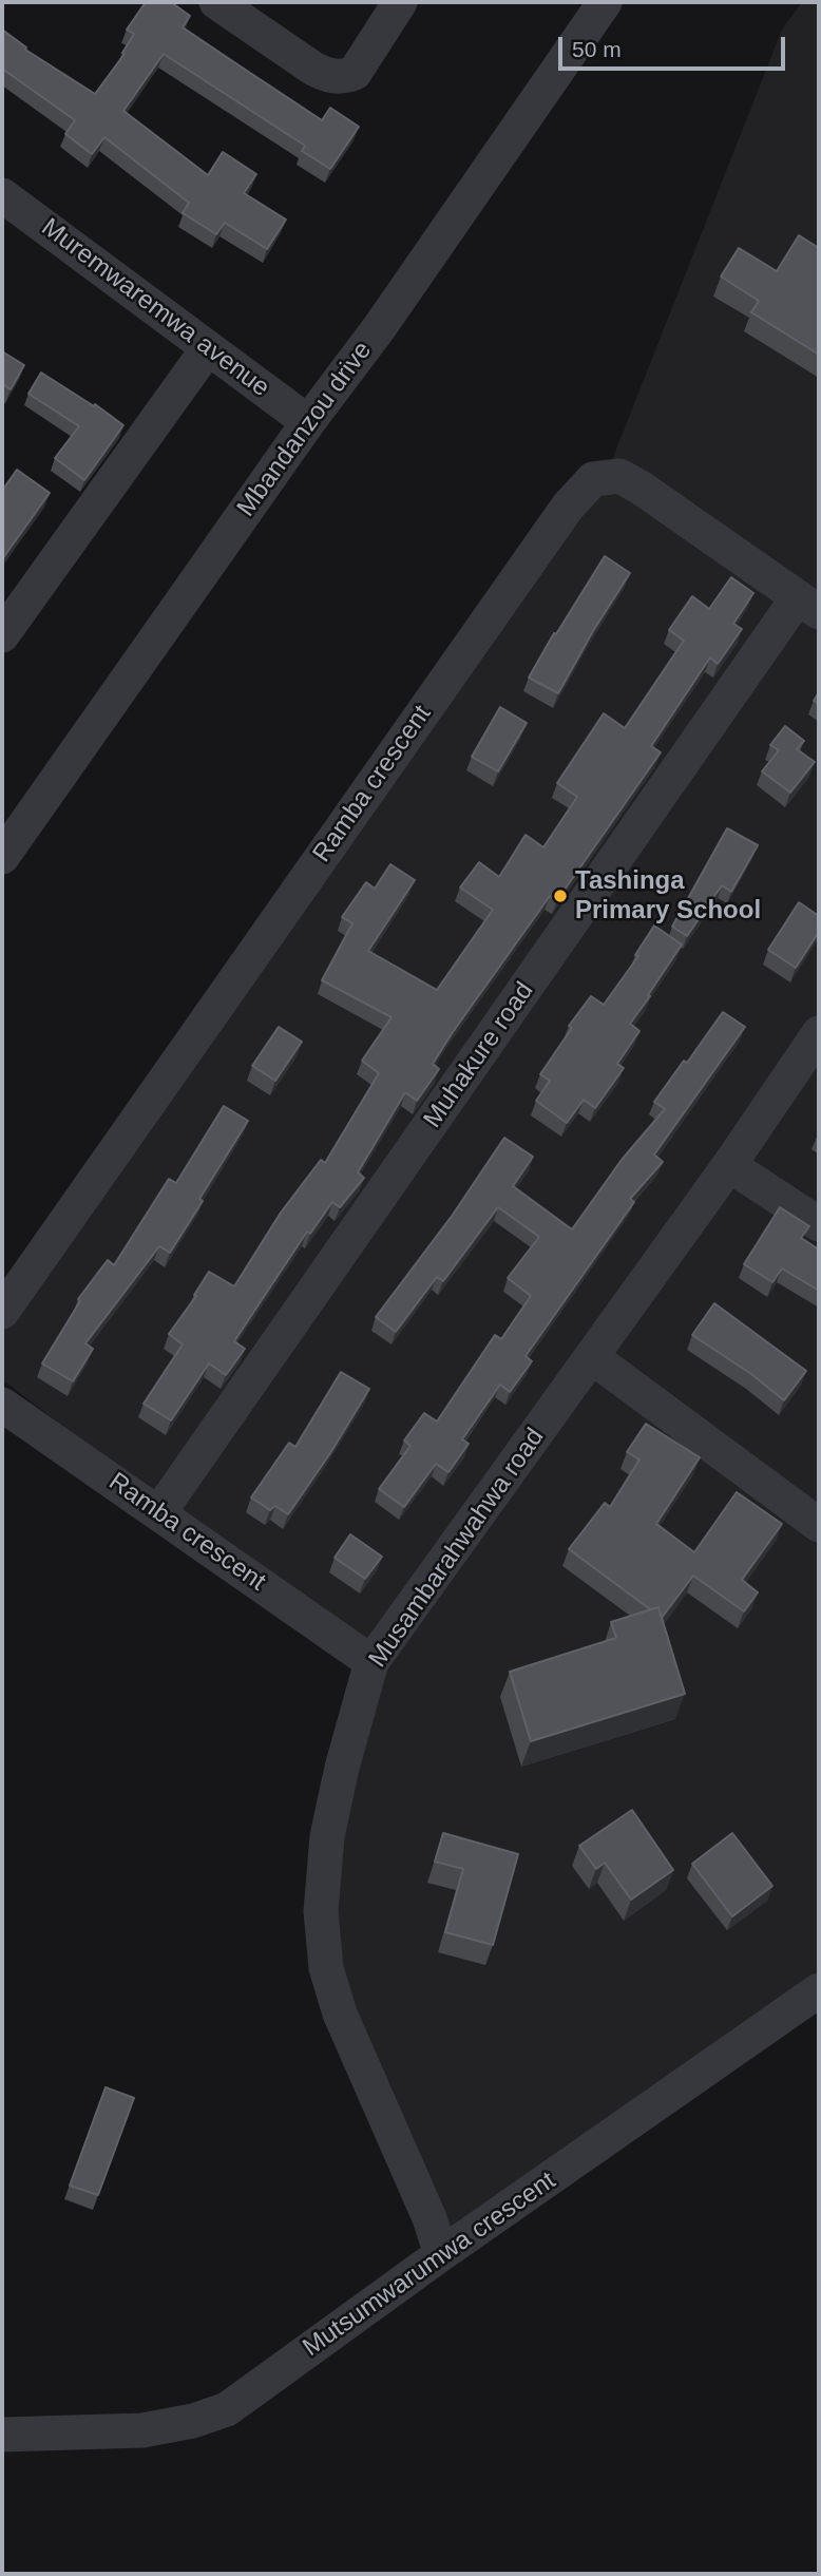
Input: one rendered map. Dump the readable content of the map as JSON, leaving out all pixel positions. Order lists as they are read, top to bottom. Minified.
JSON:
{"streets":{"street":["Muremwaremwa avenue","Mbandanzou drive","Ramba crescent","Muhakure road","Musambarahwahwa road","Mutsumwarumwa crescent"]},"crossings":[["Muremwaremwa avenue","Mbandanzou drive"],["Ramba crescent","Muhakure road"],["Ramba crescent","Musambarahwahwa road"],["Musambarahwahwa road","Mutsumwarumwa crescent"]],"places":["Tashinga Primary School"],"scale_bar":"50 m"}
